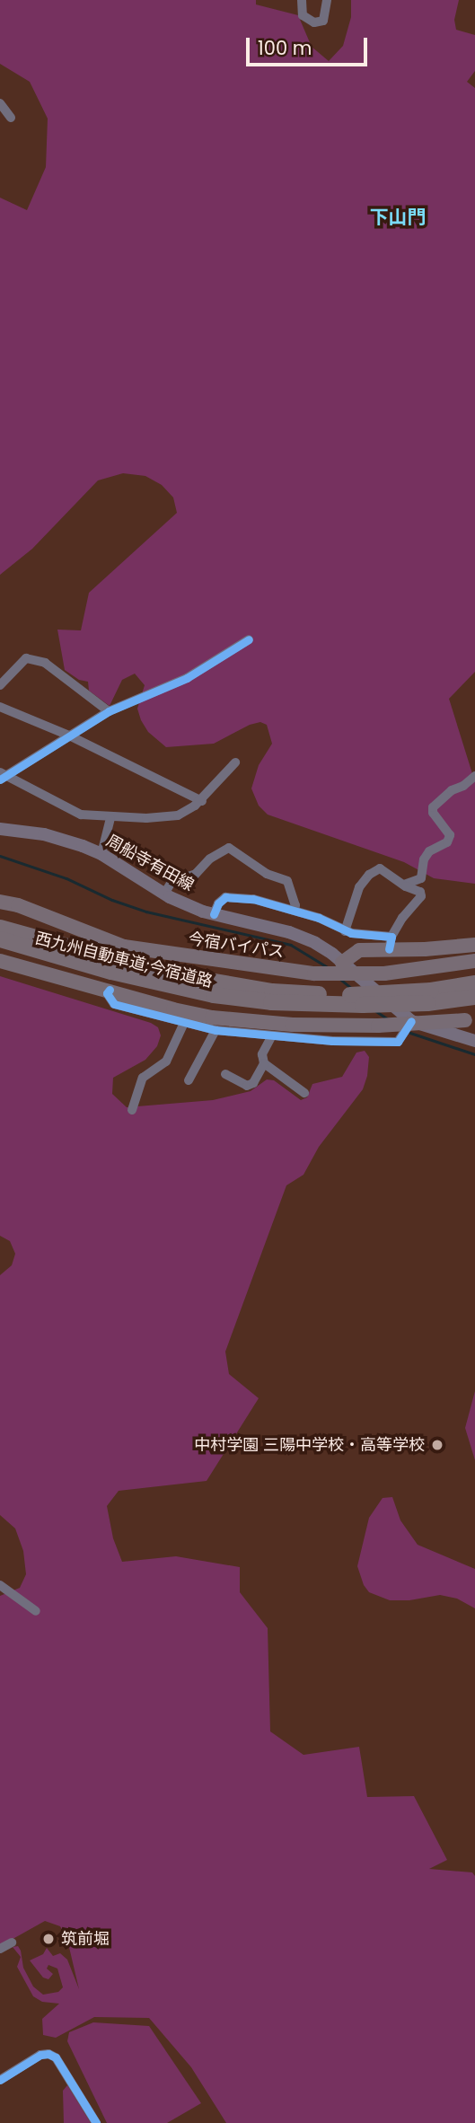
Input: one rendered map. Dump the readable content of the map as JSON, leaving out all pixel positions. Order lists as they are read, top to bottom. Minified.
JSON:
{"streets":{"highway":["今宿バイパス","西九州自動車道;今宿道路"],"main road":["周船寺有田線"]},"districts":["下山門"],"places":["中村学園 三陽中学校・高等学校","筑前堀"],"scale_bar":"100 m"}
